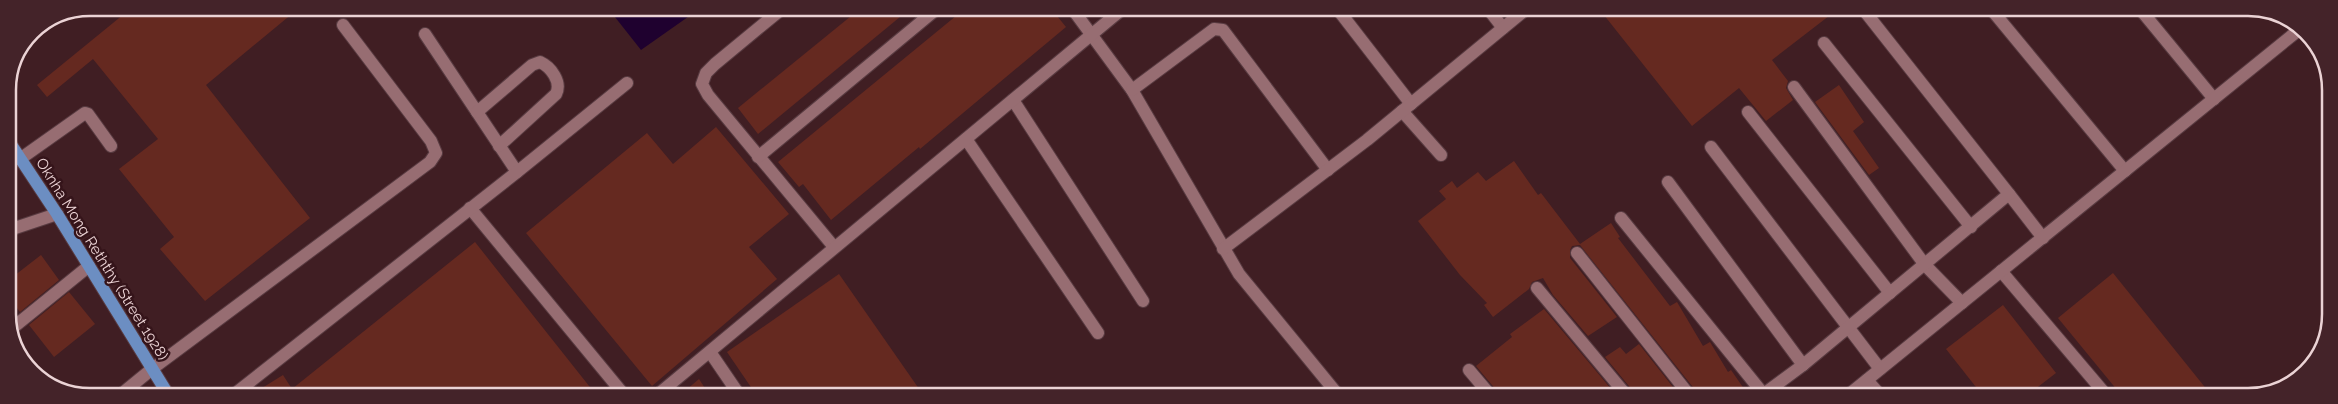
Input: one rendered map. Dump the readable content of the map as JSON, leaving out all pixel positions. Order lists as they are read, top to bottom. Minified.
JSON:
{"streets":{"main road":["Oknha Mong Reththy (Street 1928)"]}}
